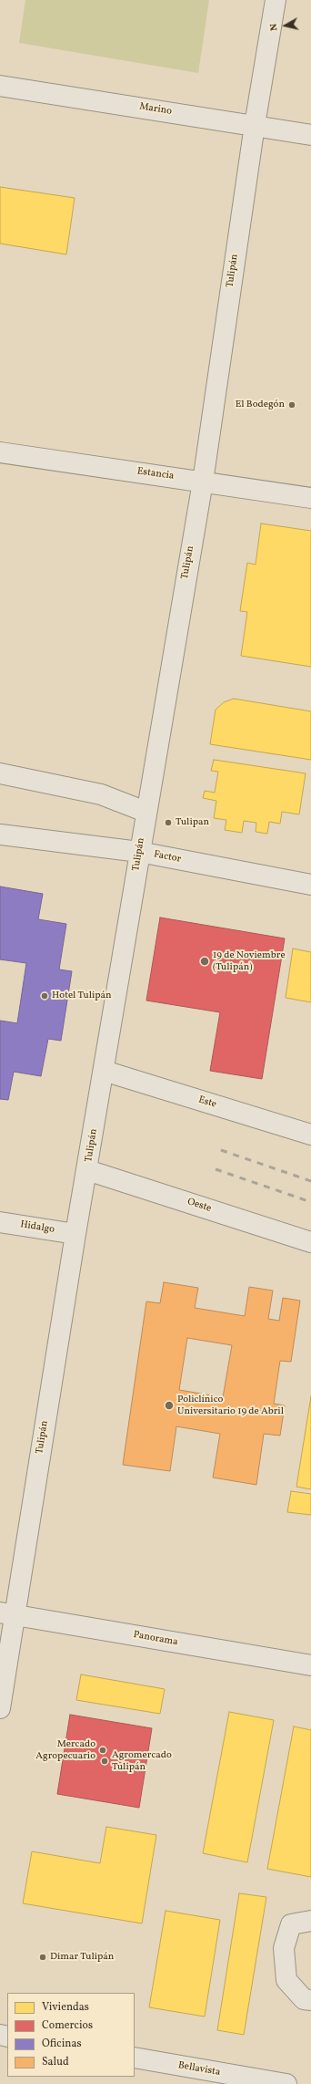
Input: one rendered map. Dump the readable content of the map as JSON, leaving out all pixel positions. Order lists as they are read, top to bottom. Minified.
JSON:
{"streets":{"street":["Marino","Tulipán","Estancia","Factor","Este","Oeste","Hidalgo","Panorama","Bellavista"]},"crossings":[["Marino","Tulipán"],["Tulipán","Estancia"],["Tulipán","Factor"],["Tulipán","Este"],["Tulipán","Oeste"],["Tulipán","Hidalgo"],["Tulipán","Panorama"]],"places":["El Bodegón","Tulipan","19 de Noviembre (Tulipán)","Hotel Tulipán","Policlínico Universitario 19 de Abril","Mercado Agropecuario","Agromercado Tulipán","Dimar Tulipán"],"legend":["Viviendas","Comercios","Oficinas","Salud"],"north":"left"}
